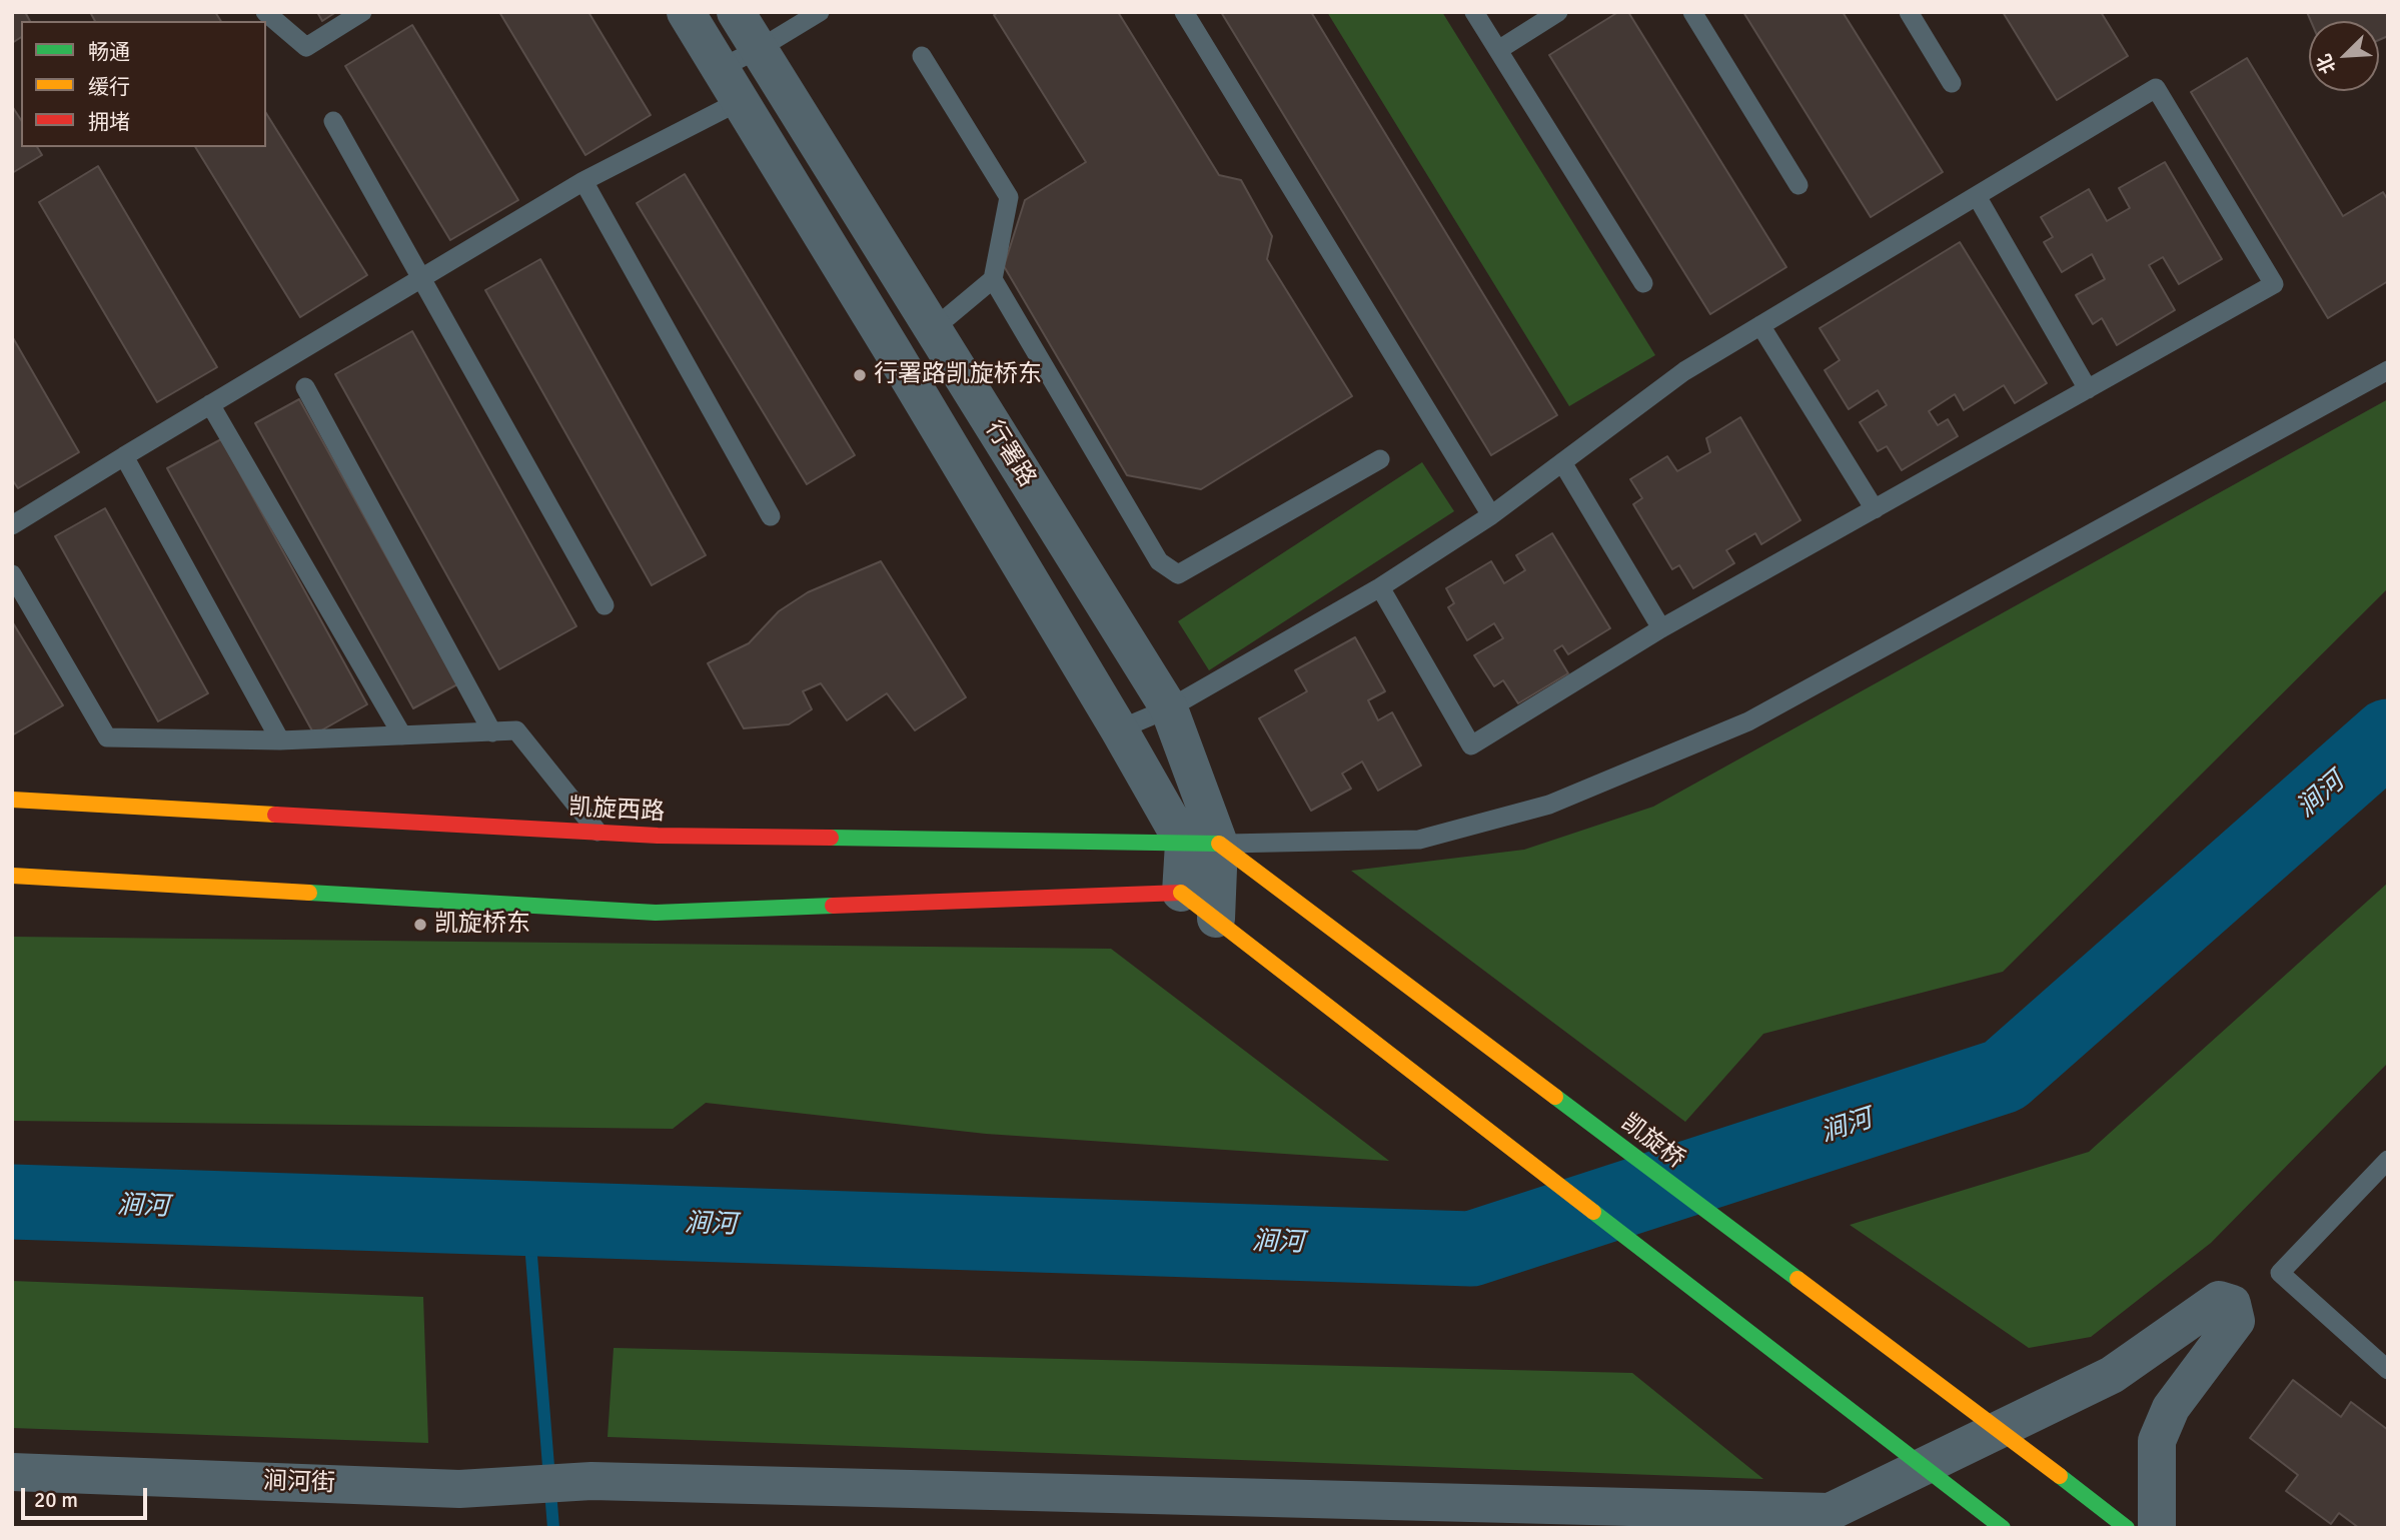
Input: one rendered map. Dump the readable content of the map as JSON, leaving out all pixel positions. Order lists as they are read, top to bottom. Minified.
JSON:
{"streets":{"main road":["凯旋西路","凯旋桥"],"street":["行署路","涧河街"]},"crossings":[["行署路","凯旋西路"],["行署路","凯旋桥"],["凯旋西路","凯旋桥"]],"water":["涧河"],"places":["行署路凯旋桥东","凯旋桥东"],"legend":["畅通","缓行","拥堵"],"scale_bar":"20 m","north":"bottom left"}
